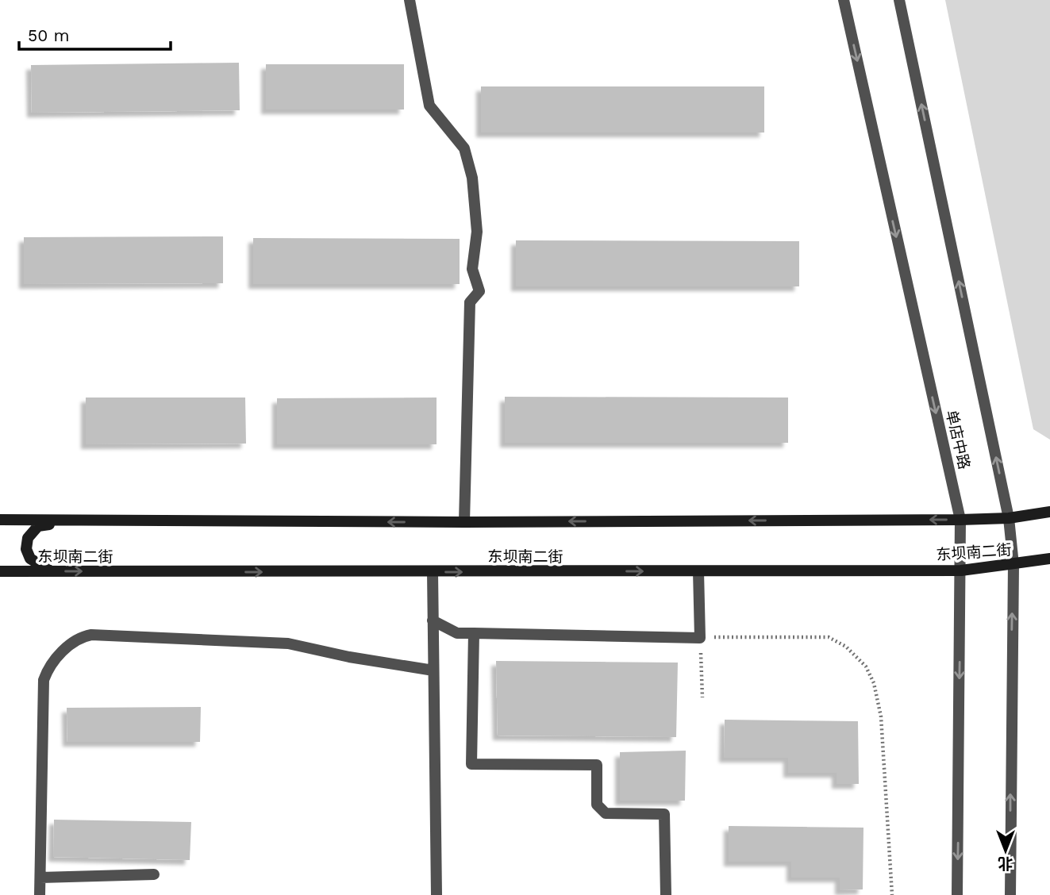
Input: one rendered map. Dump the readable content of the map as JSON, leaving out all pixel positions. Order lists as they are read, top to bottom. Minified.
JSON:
{"streets":{"main road":["东坝南二街"],"street":["单店中路"]},"crossings":[["单店中路","东坝南二街"]],"scale_bar":"50 m","north":"bottom"}
